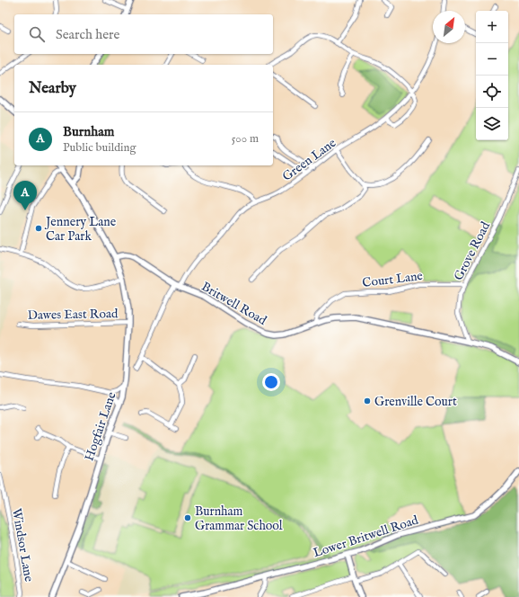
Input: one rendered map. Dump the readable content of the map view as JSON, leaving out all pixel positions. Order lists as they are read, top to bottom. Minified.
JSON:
{"streets":{"street":["Green Lane","Grove Road","Court Lane","Britwell Road","Dawes East Road","Hogfair Lane","Lower Britwell Road","Windsor Lane"]},"crossings":[["Green Lane","Britwell Road"],["Grove Road","Court Lane"],["Grove Road","Britwell Road"],["Court Lane","Britwell Road"],["Britwell Road","Hogfair Lane"],["Dawes East Road","Hogfair Lane"]],"places":["Jennery Lane Car Park","Grenville Court","Burnham Grammar School"],"north":"top right","page":{"map_buttons":["+","−"],"search":"Search here","heading":"Nearby","list":[{"mark":"A","name":"Burnham","note":"Public building","value":"500 m"}],"pins":"A"}}
